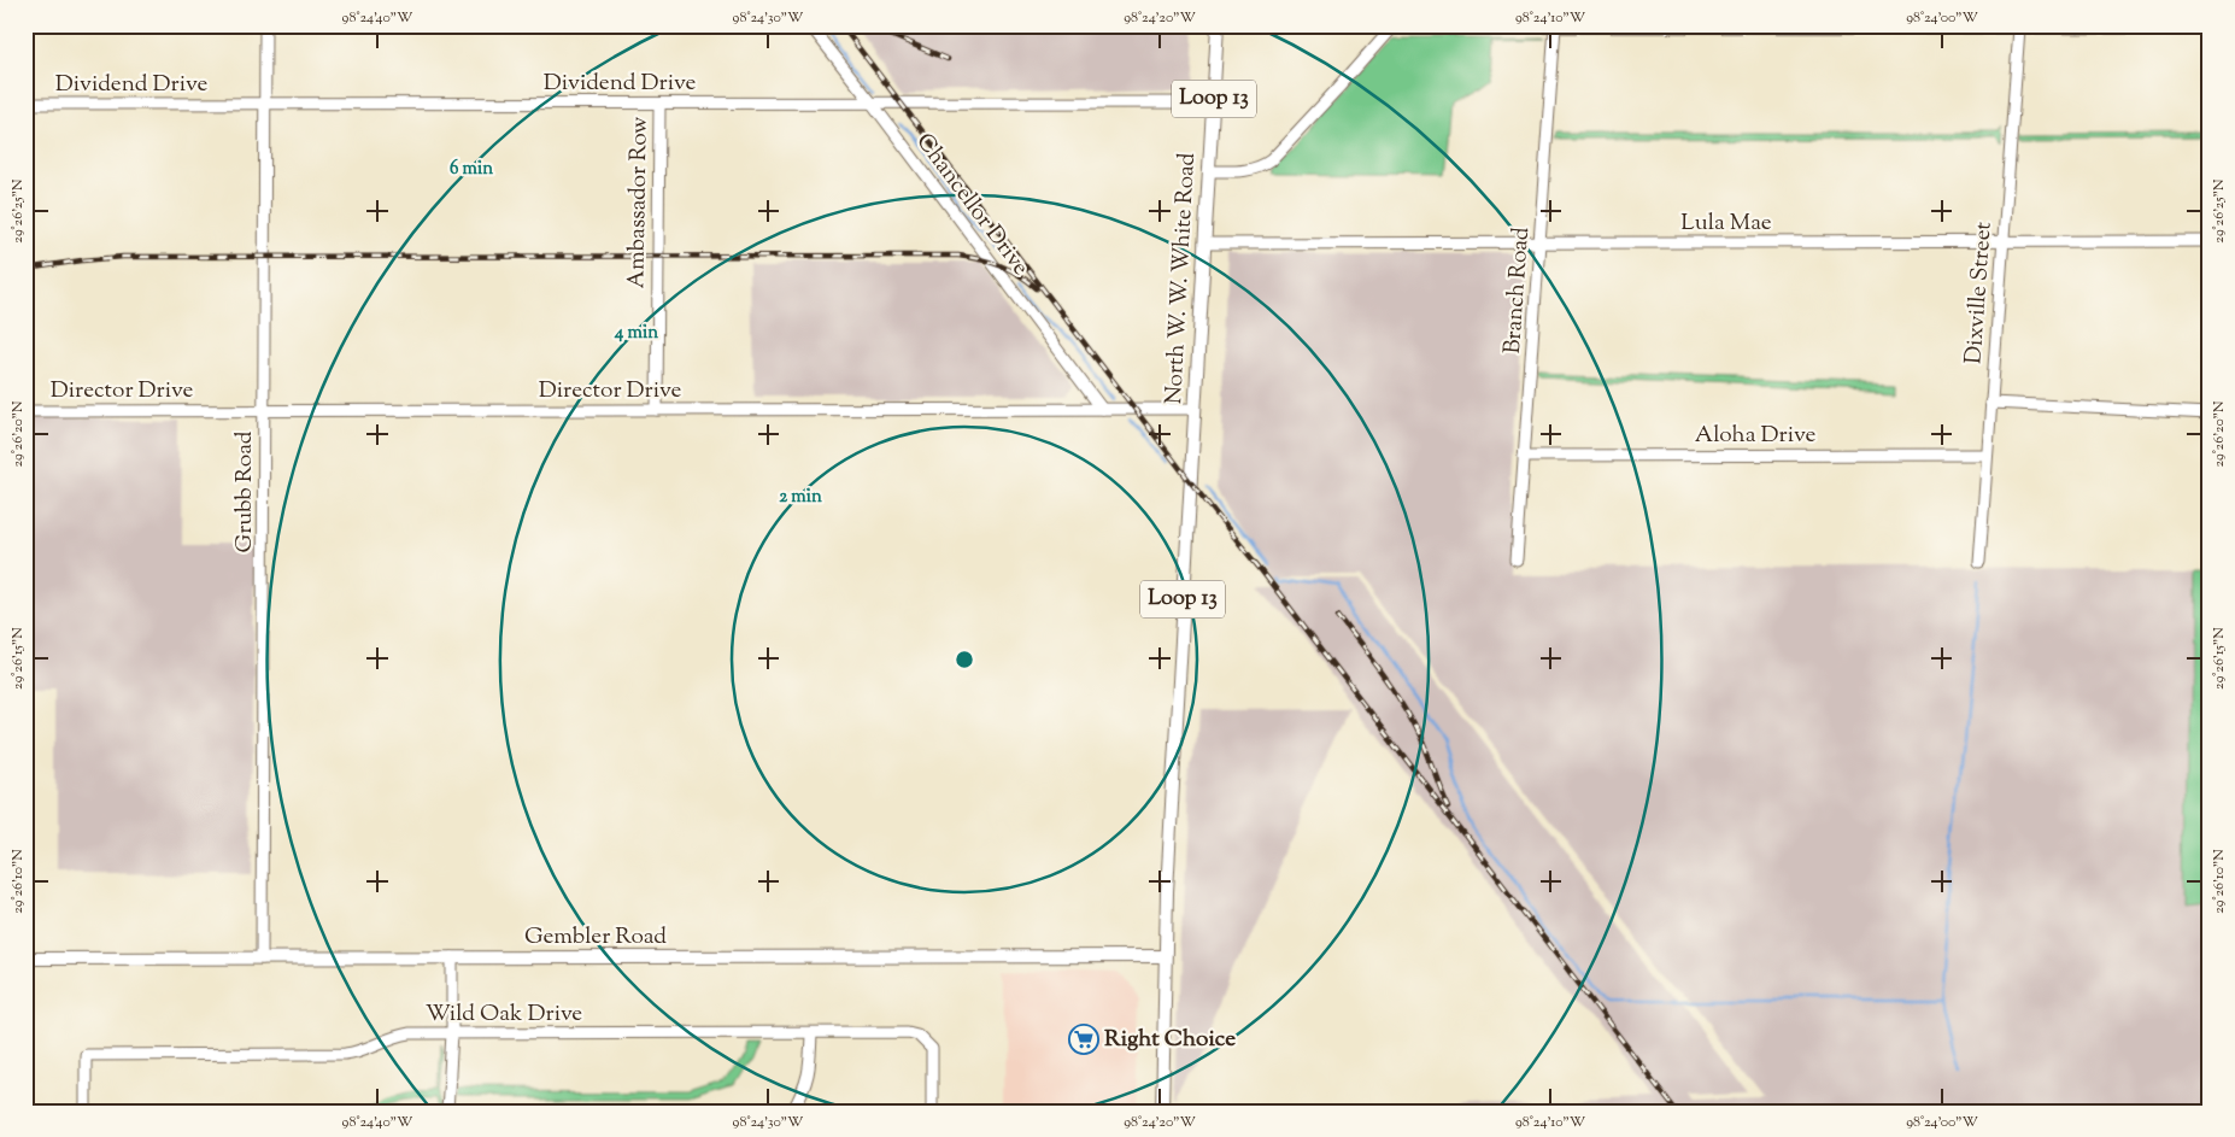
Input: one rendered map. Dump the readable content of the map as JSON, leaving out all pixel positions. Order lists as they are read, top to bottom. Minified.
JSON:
{"streets":{"main road":["Loop 13","North W. W. White Road","Gembler Road"],"street":["Dividend Drive","Ambassador Row","Chancellor Drive","Lula Mae","Branch Road","Dixville Street","Director Drive","Aloha Drive","Grubb Road","Wild Oak Drive"]},"crossings":[["Dividend Drive","Ambassador Row"],["Dividend Drive","Chancellor Drive"],["Dividend Drive","North W. W. White Road"],["Dividend Drive","Grubb Road"],["Ambassador Row","Director Drive"],["Chancellor Drive","Director Drive"],["Lula Mae","North W. W. White Road"],["Lula Mae","Branch Road"],["Lula Mae","Dixville Street"],["North W. W. White Road","Director Drive"],["North W. W. White Road","Gembler Road"],["Branch Road","Aloha Drive"],["Dixville Street","Aloha Drive"],["Director Drive","Grubb Road"],["Grubb Road","Gembler Road"]],"places":{"supermarket":["Right Choice"]},"coordinates":["98°24'40\"W","98°24'30\"W","98°24'20\"W","98°24'10\"W","98°24'00\"W","29°26'25\"N","29°26'20\"N","29°26'15\"N","29°26'10\"N"],"rings":["6 min","4 min","2 min"]}
